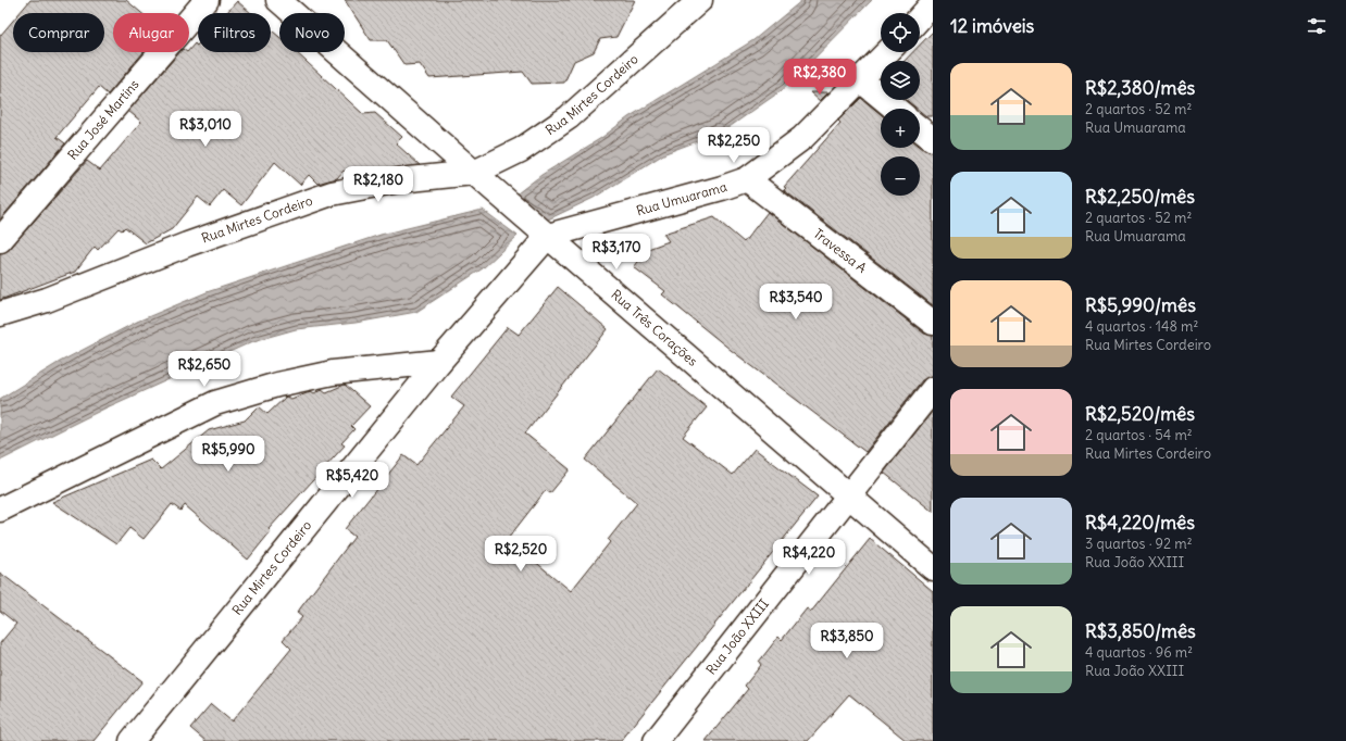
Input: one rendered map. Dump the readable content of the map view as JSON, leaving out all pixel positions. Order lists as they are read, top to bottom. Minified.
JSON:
{"streets":{"street":["Rua Mirtes Cordeiro","Rua José Martins","Rua Umuarama","Travessa A","Rua Três Corações","Rua João XXIII"]},"crossings":[["Rua Mirtes Cordeiro","Rua Umuarama"],["Rua Mirtes Cordeiro","Rua Três Corações"],["Rua Umuarama","Travessa A"],["Rua Umuarama","Rua Três Corações"],["Rua Três Corações","Rua João XXIII"]],"page":{"heading":"12 imóveis","map_buttons":["+","−"],"chip":["Comprar","Alugar","Filtros","Novo"],"list":[{"name":"R$2,380/mês","note":"2 quartos · 52 m² · Rua Umuarama"},{"name":"R$2,250/mês","note":"2 quartos · 52 m² · Rua Umuarama"},{"name":"R$5,990/mês","note":"4 quartos · 148 m² · Rua Mirtes Cordeiro"},{"name":"R$2,520/mês","note":"2 quartos · 54 m² · Rua Mirtes Cordeiro"},{"name":"R$4,220/mês","note":"3 quartos · 92 m² · Rua João XXIII"},{"name":"R$3,850/mês","note":"4 quartos · 96 m² · Rua João XXIII"}],"price":["R$2,380","R$3,010","R$2,250","R$2,180","R$3,170","R$3,540","R$2,650","R$5,990","R$5,420","R$2,520","R$4,220","R$3,850"]}}
